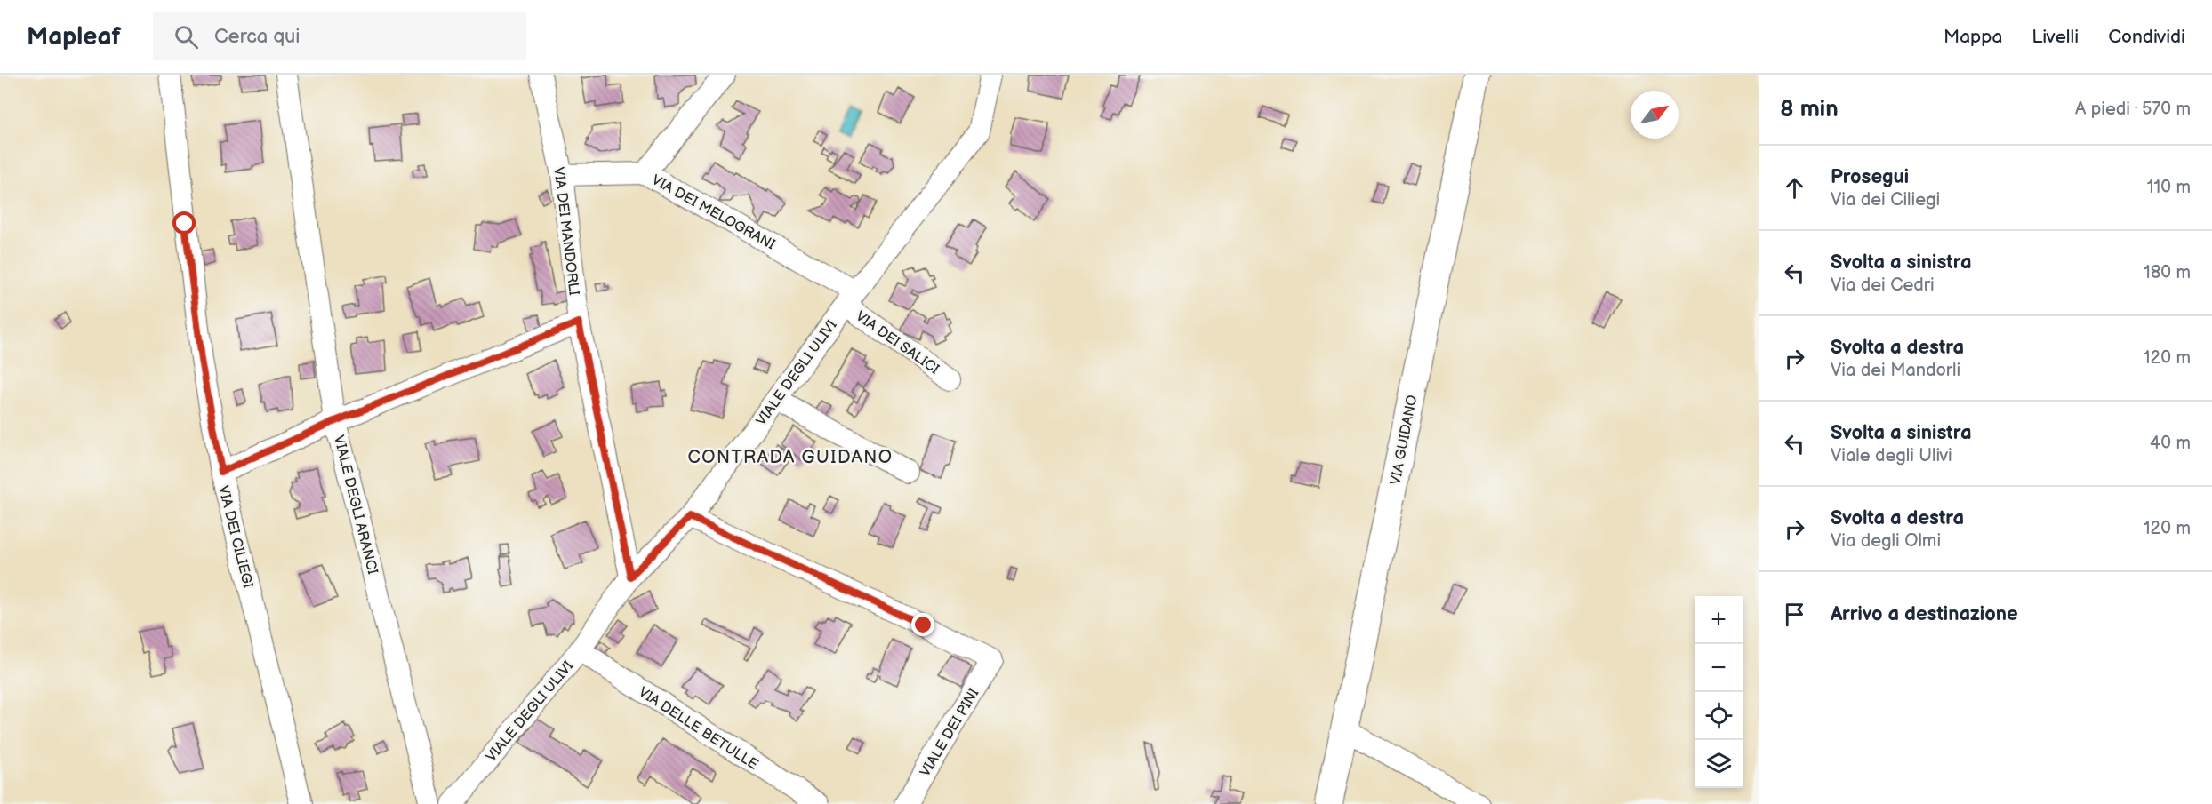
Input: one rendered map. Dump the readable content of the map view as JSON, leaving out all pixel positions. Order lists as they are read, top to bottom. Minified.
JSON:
{"streets":{"main road":["VIA GUIDANO"],"street":["VIA DEI MELOGRANI","VIA DEI MANDORLI","VIA DEI SALICI","VIALE DEGLI ULIVI","VIALE DEGLI ARANCI","VIA DEI CILIEGI","VIA DELLE BETULLE","VIALE DEI PINI"]},"crossings":[["VIA DEI MELOGRANI","VIA DEI MANDORLI"],["VIA DEI MELOGRANI","VIA DEI SALICI"],["VIA DEI MELOGRANI","VIALE DEGLI ULIVI"],["VIA DEI MANDORLI","VIALE DEGLI ULIVI"],["VIA DEI SALICI","VIALE DEGLI ULIVI"],["VIALE DEGLI ULIVI","VIA DELLE BETULLE"],["VIALE DEGLI ULIVI","VIALE DEI PINI"]],"districts":["CONTRADA GUIDANO"],"north":"top right","page":{"header":"Mapleaf","search":"Cerca qui","nav":["Mappa","Livelli","Condividi"],"heading":["8 min","A piedi · 570 m"],"list":[["Prosegui","Via dei Ciliegi","110 m"],["Svolta a sinistra","Via dei Cedri","180 m"],["Svolta a destra","Via dei Mandorli","120 m"],["Svolta a sinistra","Viale degli Ulivi","40 m"],["Svolta a destra","Via degli Olmi","120 m"],"Arrivo a destinazione"],"map_buttons":["+","−"]}}
